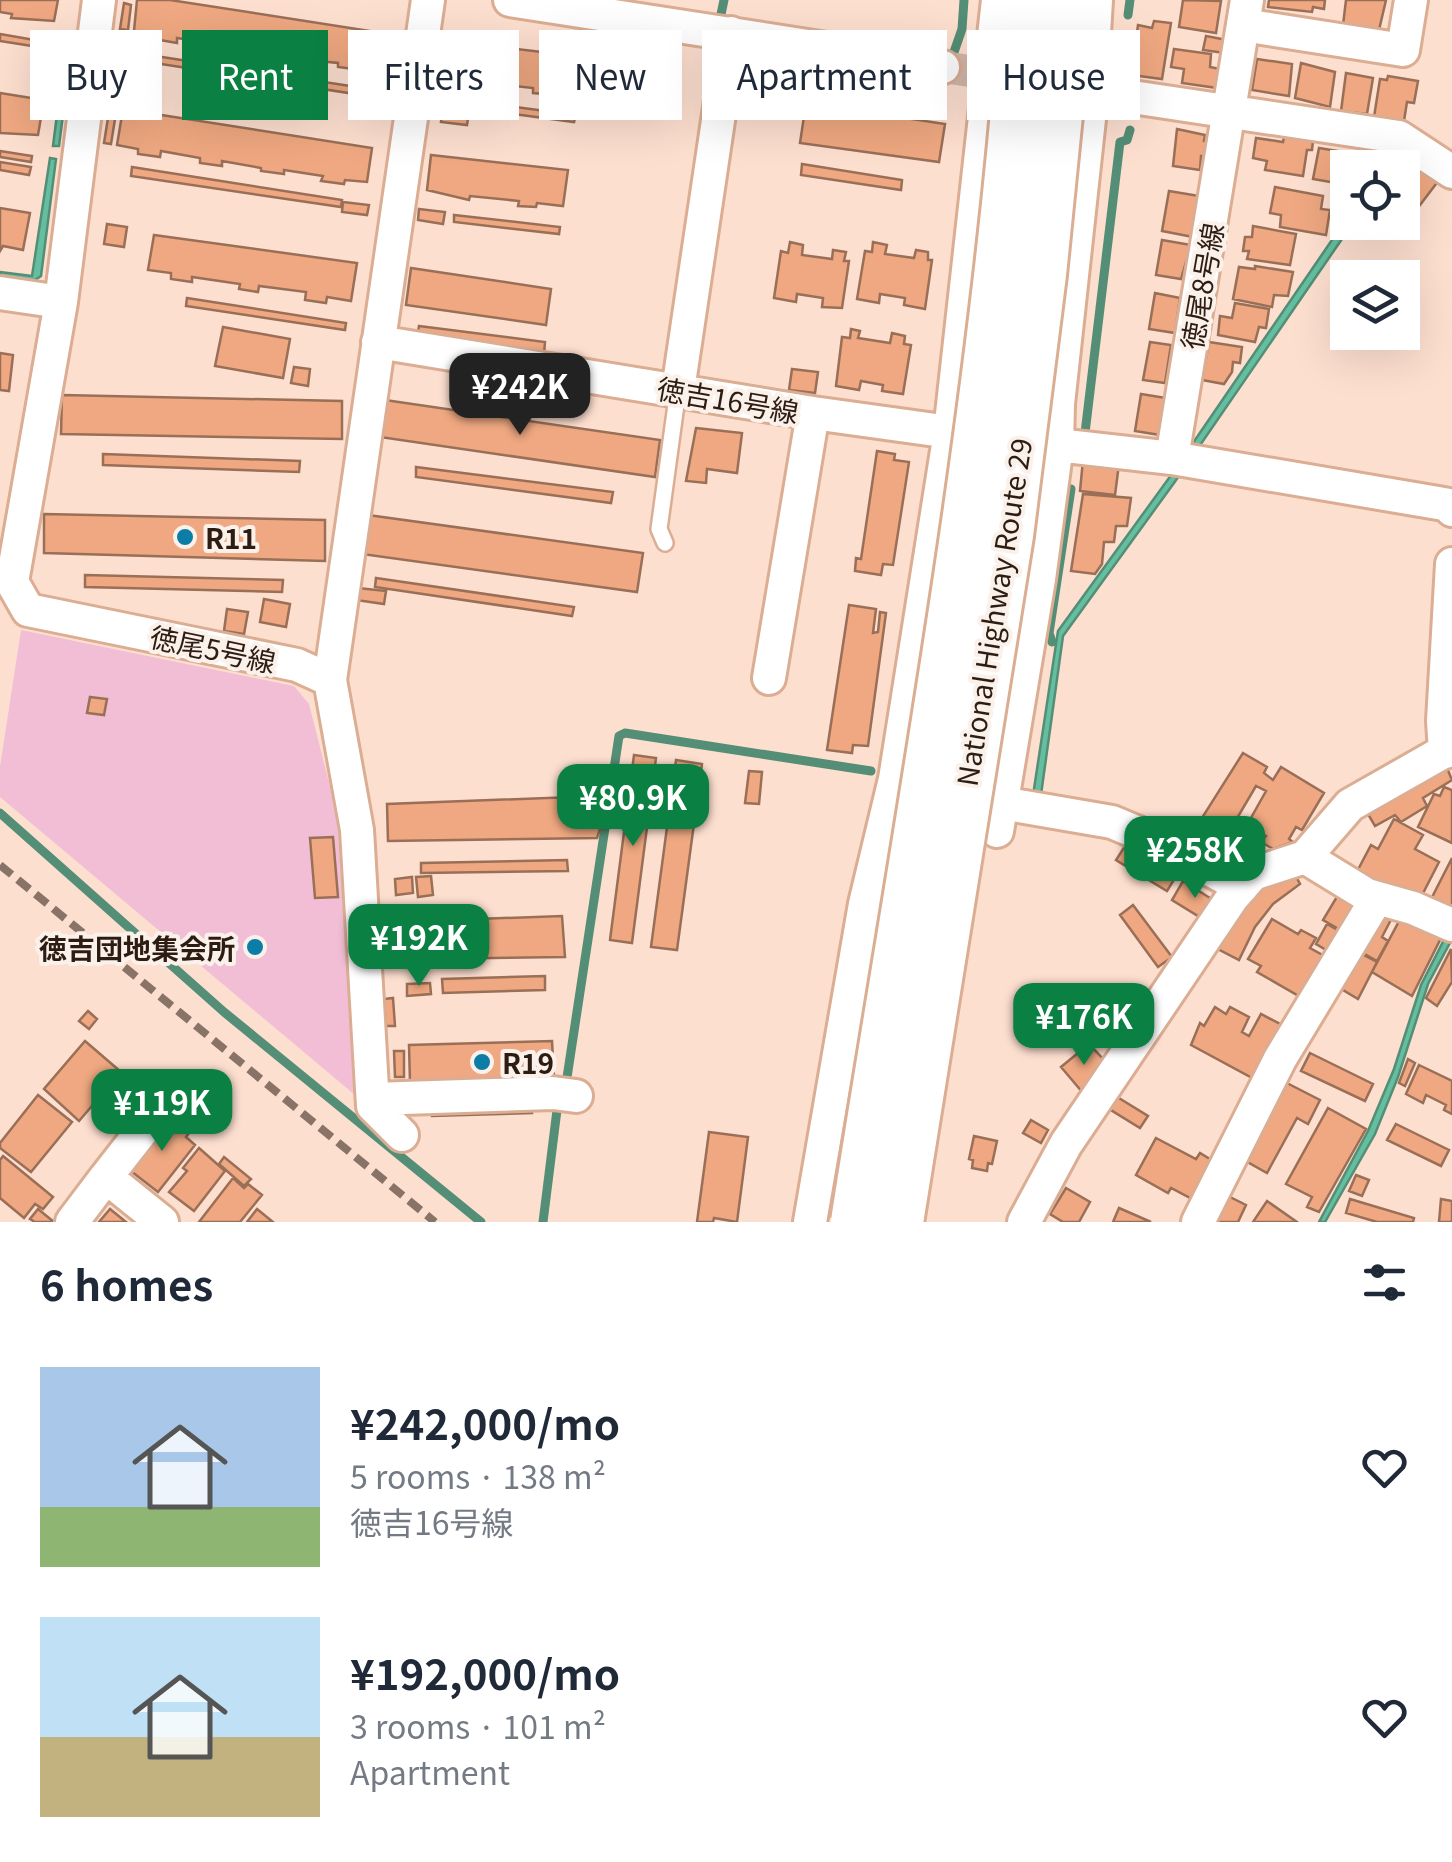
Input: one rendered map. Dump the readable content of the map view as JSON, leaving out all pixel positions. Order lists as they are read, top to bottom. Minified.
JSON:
{"streets":{"highway":["National Highway Route 29"],"street":["徳尾8号線","徳吉16号線","徳尾5号線"]},"places":["R11","徳吉団地集会所","R19"],"page":{"chip":["Buy","Rent","Filters","New","Apartment","House"],"price":["¥242K","¥80.9K","¥258K","¥192K","¥176K","¥119K"],"heading":"6 homes","list":[{"name":"¥242,000/mo","note":"5 rooms · 138 m² · 徳吉16号線"},{"name":"¥192,000/mo","note":"3 rooms · 101 m² · Apartment"}]}}
